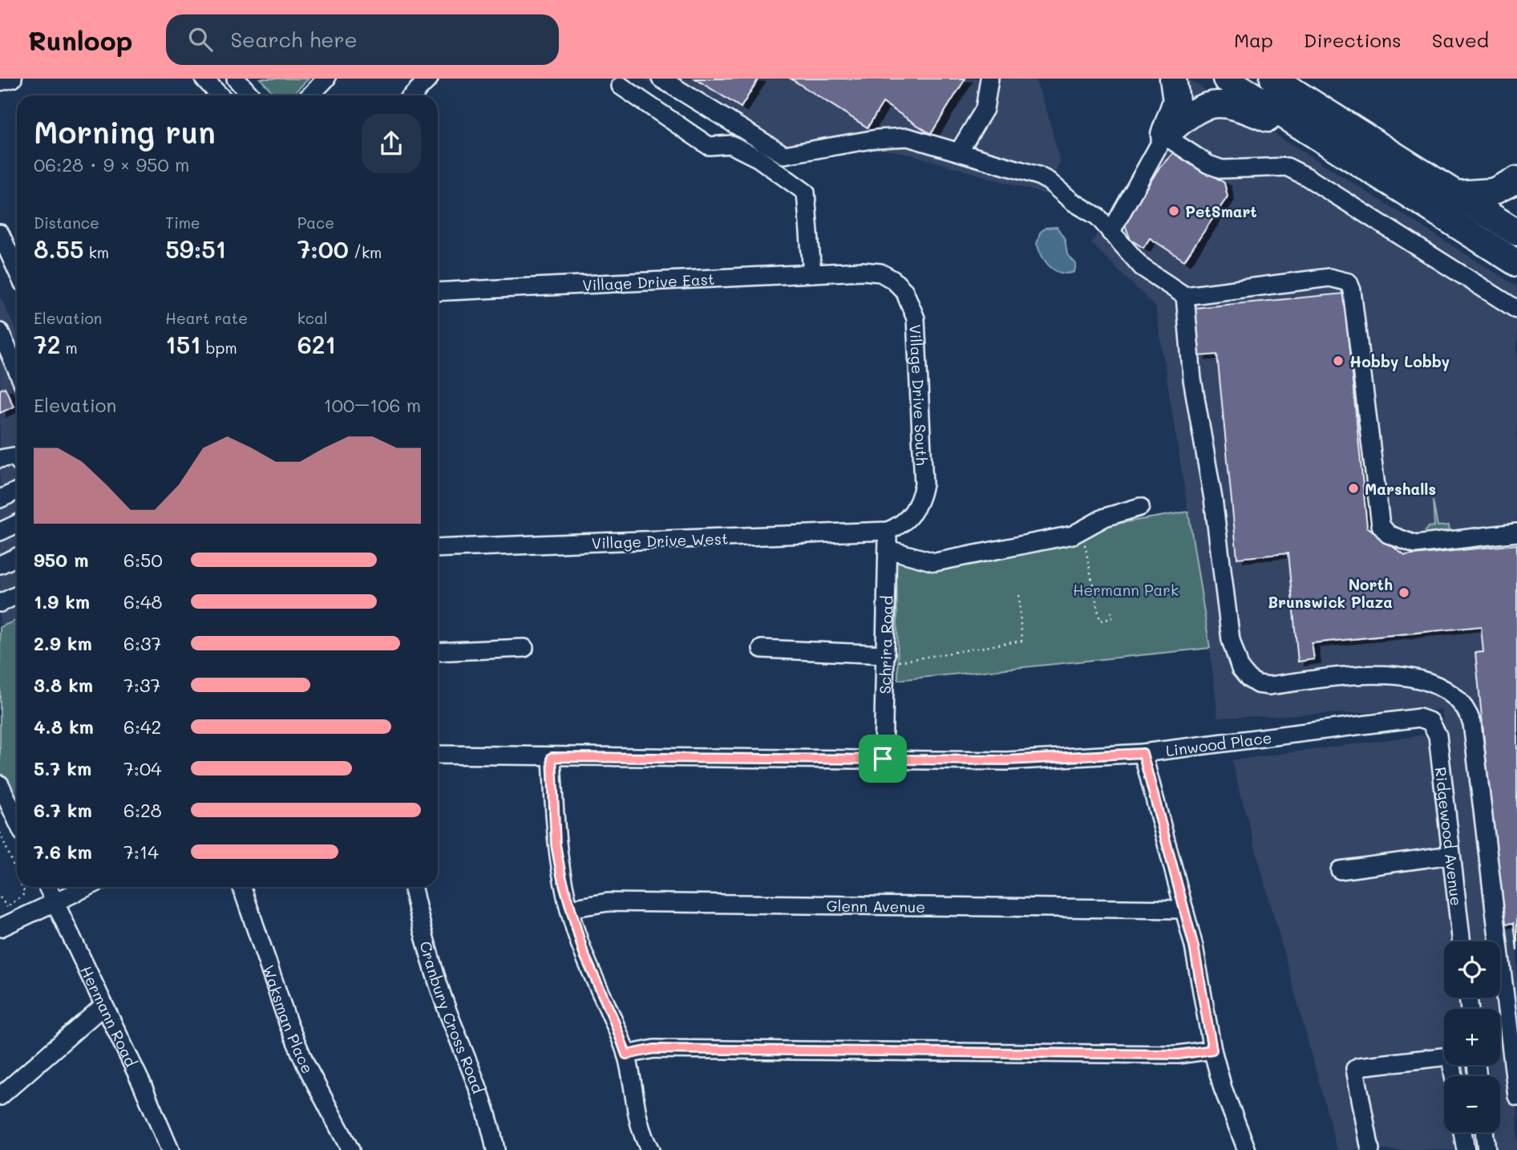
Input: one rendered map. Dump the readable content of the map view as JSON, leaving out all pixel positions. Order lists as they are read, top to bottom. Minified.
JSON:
{"streets":{"street":["Village Drive East","Village Drive South","Village Drive West","Schrira Road","Linwood Place","Ridgewood Avenue","Glenn Avenue","Hermann Road","Cranbury Cross Road","Waksman Place"]},"crossings":[["Village Drive East","Village Drive South"],["Village Drive South","Village Drive West"],["Village Drive South","Schrira Road"],["Village Drive West","Schrira Road"],["Schrira Road","Linwood Place"],["Linwood Place","Ridgewood Avenue"]],"parks":["Hermann Park"],"places":["PetSmart","Hobby Lobby","Marshalls","North Brunswick Plaza"],"page":{"header":"Runloop","search":"Search here","nav":["Map","Directions","Saved"],"heading":["Morning run","06:28 · 9 × 950 m"],"stats":[["Distance","8.55 km"],["Time","59:51"],["Pace","7:00 /km"],["Elevation","72 m"],["Heart rate","151 bpm"],["kcal","621"]],"chart":["Elevation","100–106 m"],"list":[{"name":"950 m","note":"6:50"},{"name":"1.9 km","note":"6:48"},{"name":"2.9 km","note":"6:37"},{"name":"3.8 km","note":"7:37"},{"name":"4.8 km","note":"6:42"},{"name":"5.7 km","note":"7:04"},{"name":"6.7 km","note":"6:28"},{"name":"7.6 km","note":"7:14"}],"map_buttons":["+","−"]}}
